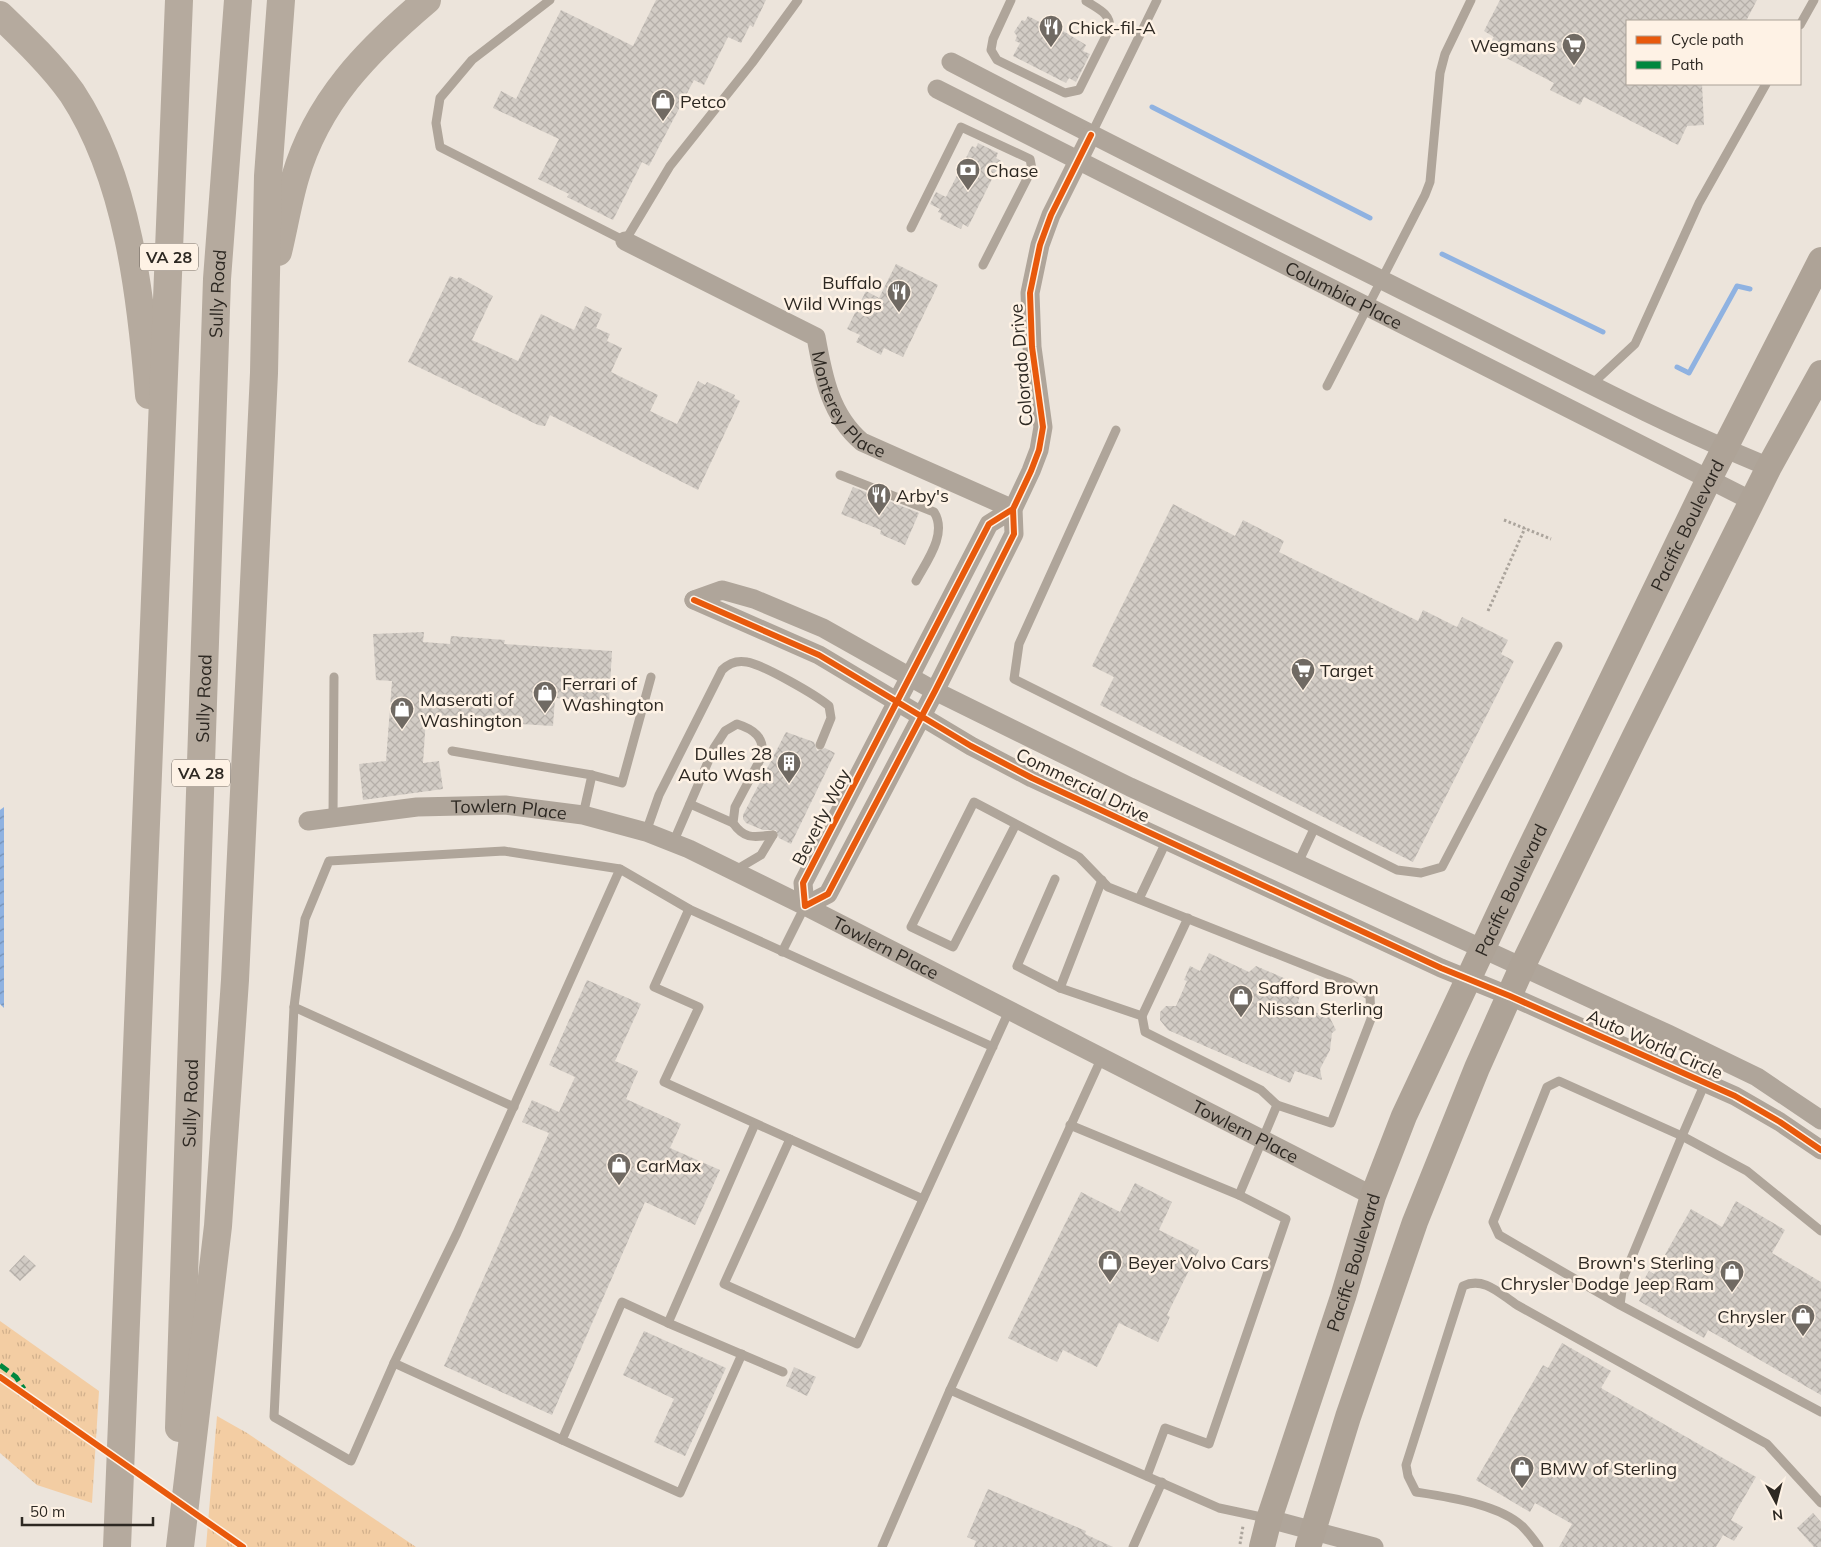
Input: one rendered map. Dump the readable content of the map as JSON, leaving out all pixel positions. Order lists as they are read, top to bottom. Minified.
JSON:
{"streets":{"highway":["VA 28","Sully Road"],"main road":["Pacific Boulevard"],"street":["Columbia Place","Colorado Drive","Monterey Place","Commercial Drive","Towlern Place","Beverly Way","Auto World Circle"]},"crossings":[["Columbia Place","Colorado Drive"],["Columbia Place","Pacific Boulevard"],["Colorado Drive","Monterey Place"],["Colorado Drive","Commercial Drive"],["Pacific Boulevard","Commercial Drive"],["Pacific Boulevard","Towlern Place"],["Pacific Boulevard","Auto World Circle"],["Commercial Drive","Beverly Way"],["Commercial Drive","Auto World Circle"],["Towlern Place","Beverly Way"]],"places":{"restaurant":["Chick-fil-A","Buffalo Wild Wings","Arby's"],"supermarket":["Wegmans","Target"],"shop":["Petco","Ferrari of Washington","Maserati of Washington","Safford Brown Nissan Sterling","CarMax","Beyer Volvo Cars","Brown's Sterling Chrysler Dodge Jeep Ram","Chrysler","BMW of Sterling"],"bank":["Chase"],"building":["Dulles 28 Auto Wash"]},"legend":["Cycle path","Path"],"scale_bar":"50 m","north":"bottom"}
